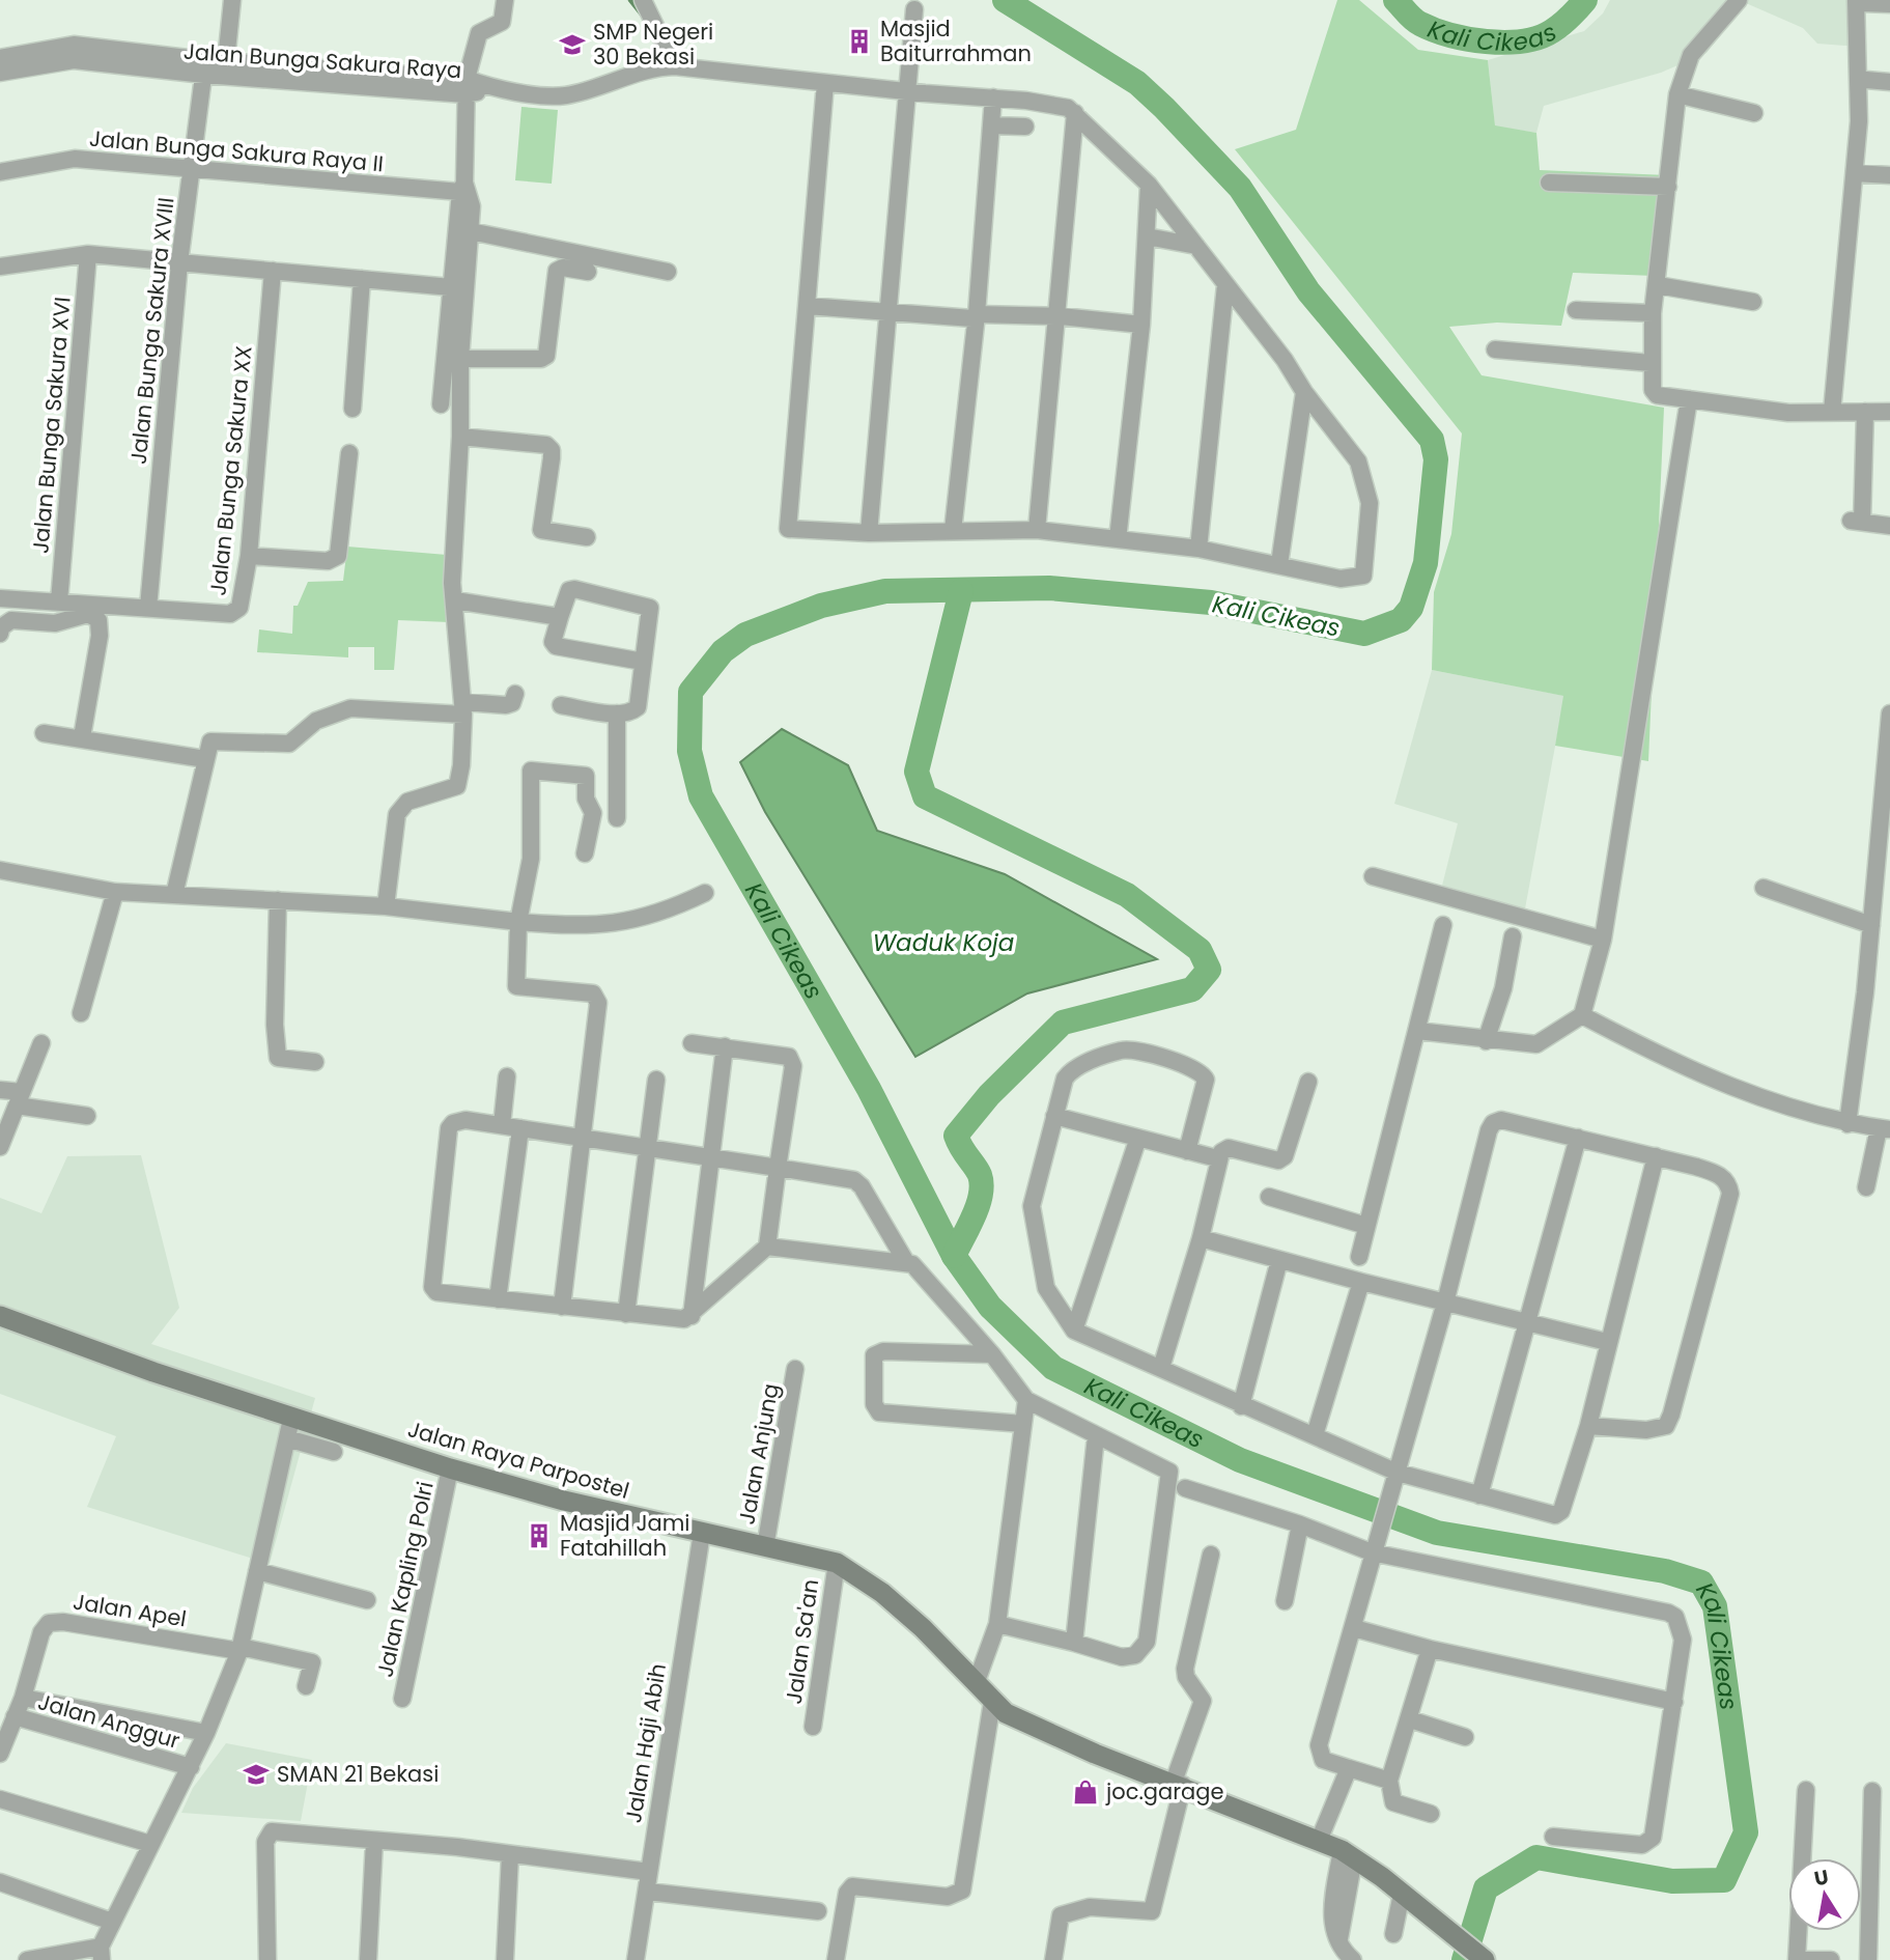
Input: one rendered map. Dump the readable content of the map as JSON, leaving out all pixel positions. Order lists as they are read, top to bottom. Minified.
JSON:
{"streets":{"main road":["Jalan Raya Parpostel"],"street":["Jalan Bunga Sakura Raya","Jalan Bunga Sakura Raya II","Jalan Bunga Sakura XVIII","Jalan Bunga Sakura XVI","Jalan Bunga Sakura XX","Jalan Anjung","Jalan Kapling Polri","Jalan Apel","Jalan Sa'an","Jalan Anggur","Jalan Haji Abih"]},"crossings":[["Jalan Bunga Sakura Raya","Jalan Bunga Sakura XVIII"],["Jalan Bunga Sakura Raya II","Jalan Bunga Sakura XVIII"],["Jalan Bunga Sakura XVIII","Jalan Bunga Sakura XX"],["Jalan Bunga Sakura XVI","Jalan Bunga Sakura XX"],["Jalan Anjung","Jalan Raya Parpostel"],["Jalan Raya Parpostel","Jalan Kapling Polri"],["Jalan Raya Parpostel","Jalan Sa'an"],["Jalan Raya Parpostel","Jalan Haji Abih"]],"water":["Kali Cikeas","Waduk Koja"],"places":{"building":["Masjid Baiturrahman","Masjid Jami Fatahillah"],"school or university":["SMP Negeri 30 Bekasi","SMAN 21 Bekasi"],"shop":["joc.garage"]},"north":"top"}
